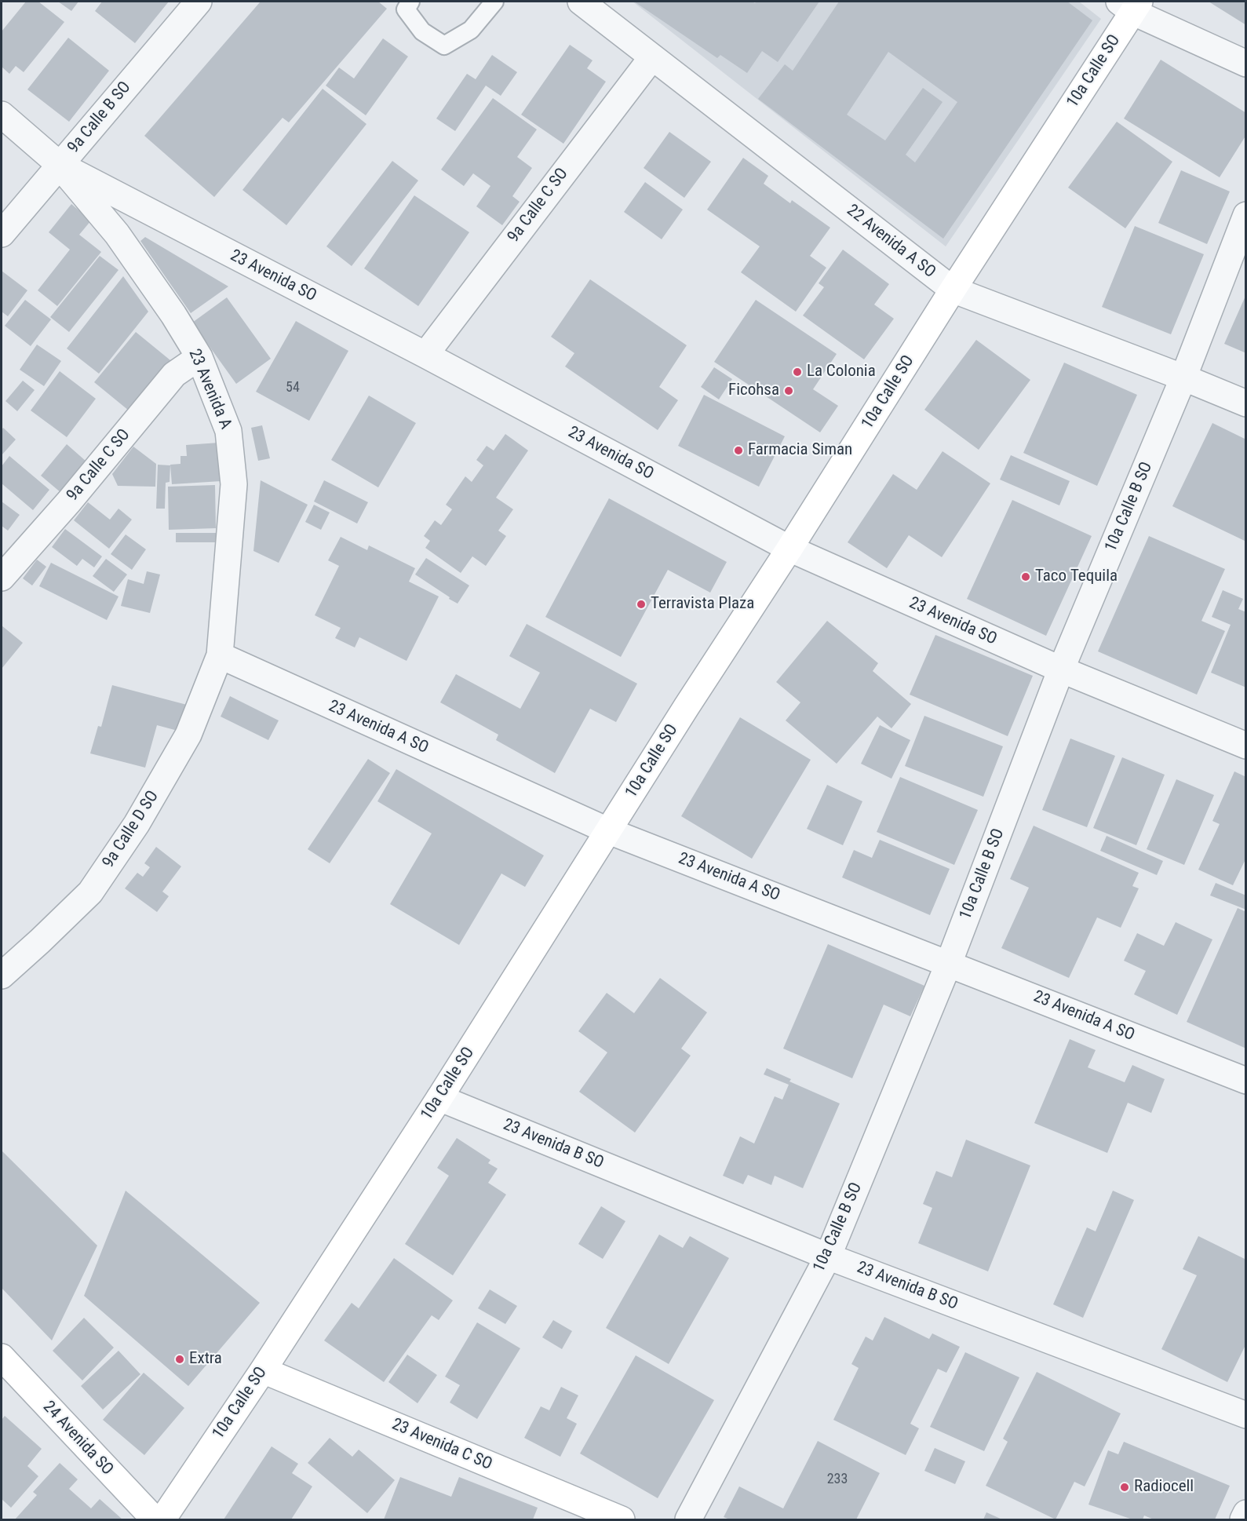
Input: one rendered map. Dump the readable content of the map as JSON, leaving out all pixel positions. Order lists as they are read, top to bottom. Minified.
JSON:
{"streets":{"street":["10a Calle SO","9a Calle B SO","9a Calle C SO","22 Avenida A SO","23 Avenida SO","23 Avenida A","10a Calle B SO","23 Avenida A SO","9a Calle D SO","23 Avenida B SO","24 Avenida SO","23 Avenida C SO"]},"crossings":[["10a Calle SO","22 Avenida A SO"],["10a Calle SO","23 Avenida SO"],["10a Calle SO","23 Avenida A SO"],["10a Calle SO","23 Avenida B SO"],["10a Calle SO","23 Avenida C SO"],["9a Calle B SO","23 Avenida SO"],["9a Calle B SO","23 Avenida A"],["9a Calle C SO","22 Avenida A SO"],["9a Calle C SO","23 Avenida SO"],["9a Calle C SO","23 Avenida A"],["22 Avenida A SO","10a Calle B SO"],["23 Avenida SO","23 Avenida A"],["23 Avenida SO","10a Calle B SO"],["23 Avenida A","23 Avenida A SO"],["23 Avenida A","9a Calle D SO"],["10a Calle B SO","23 Avenida A SO"],["10a Calle B SO","23 Avenida B SO"],["23 Avenida A SO","9a Calle D SO"]],"places":["La Colonia","Ficohsa","Farmacia Siman","Taco Tequila","Terravista Plaza","Extra","Radiocell"],"house_numbers":["54","233"]}
